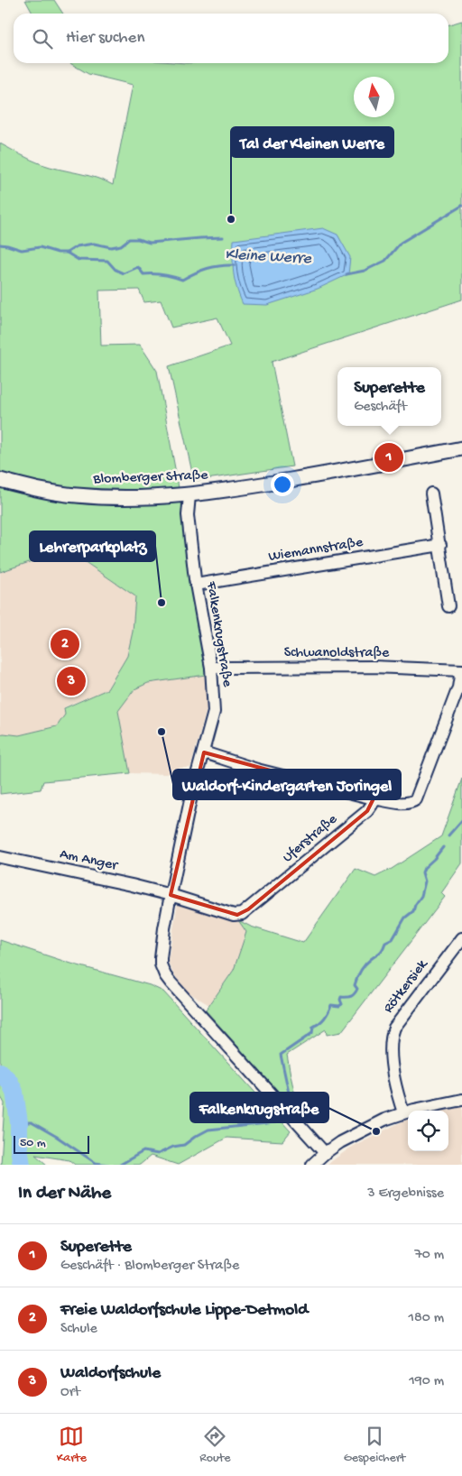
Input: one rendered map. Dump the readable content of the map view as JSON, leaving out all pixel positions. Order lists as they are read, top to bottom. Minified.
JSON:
{"streets":{"street":["Blomberger Straße","Wiemannstraße","Falkenkrugstraße","Schwanoldstraße","Uferstraße","Am Anger","Rötkersiek"]},"crossings":[["Blomberger Straße","Falkenkrugstraße"],["Wiemannstraße","Falkenkrugstraße"],["Falkenkrugstraße","Schwanoldstraße"],["Falkenkrugstraße","Uferstraße"],["Falkenkrugstraße","Am Anger"],["Uferstraße","Am Anger"]],"water":["Kleine Werre"],"places":["Tal der Kleinen Werre","Lehrerparkplatz","Waldorf-Kindergarten Joringel","Falkenkrugstraße"],"scale_bar":"50 m","north":"top","page":{"search":"Hier suchen","popup":["Superette","Geschäft"],"pins":["1","2","3"],"scale":"50 m","heading":["In der Nähe","3 Ergebnisse"],"list":[{"mark":"1","name":"Superette","note":"Geschäft · Blomberger Straße","value":"70 m"},{"mark":"2","name":"Freie Waldorfschule Lippe-Detmold","note":"Schule","value":"180 m"},{"mark":"3","name":"Waldorfschule","note":"Ort","value":"190 m"}],"nav":["Karte","Route","Gespeichert"]}}
